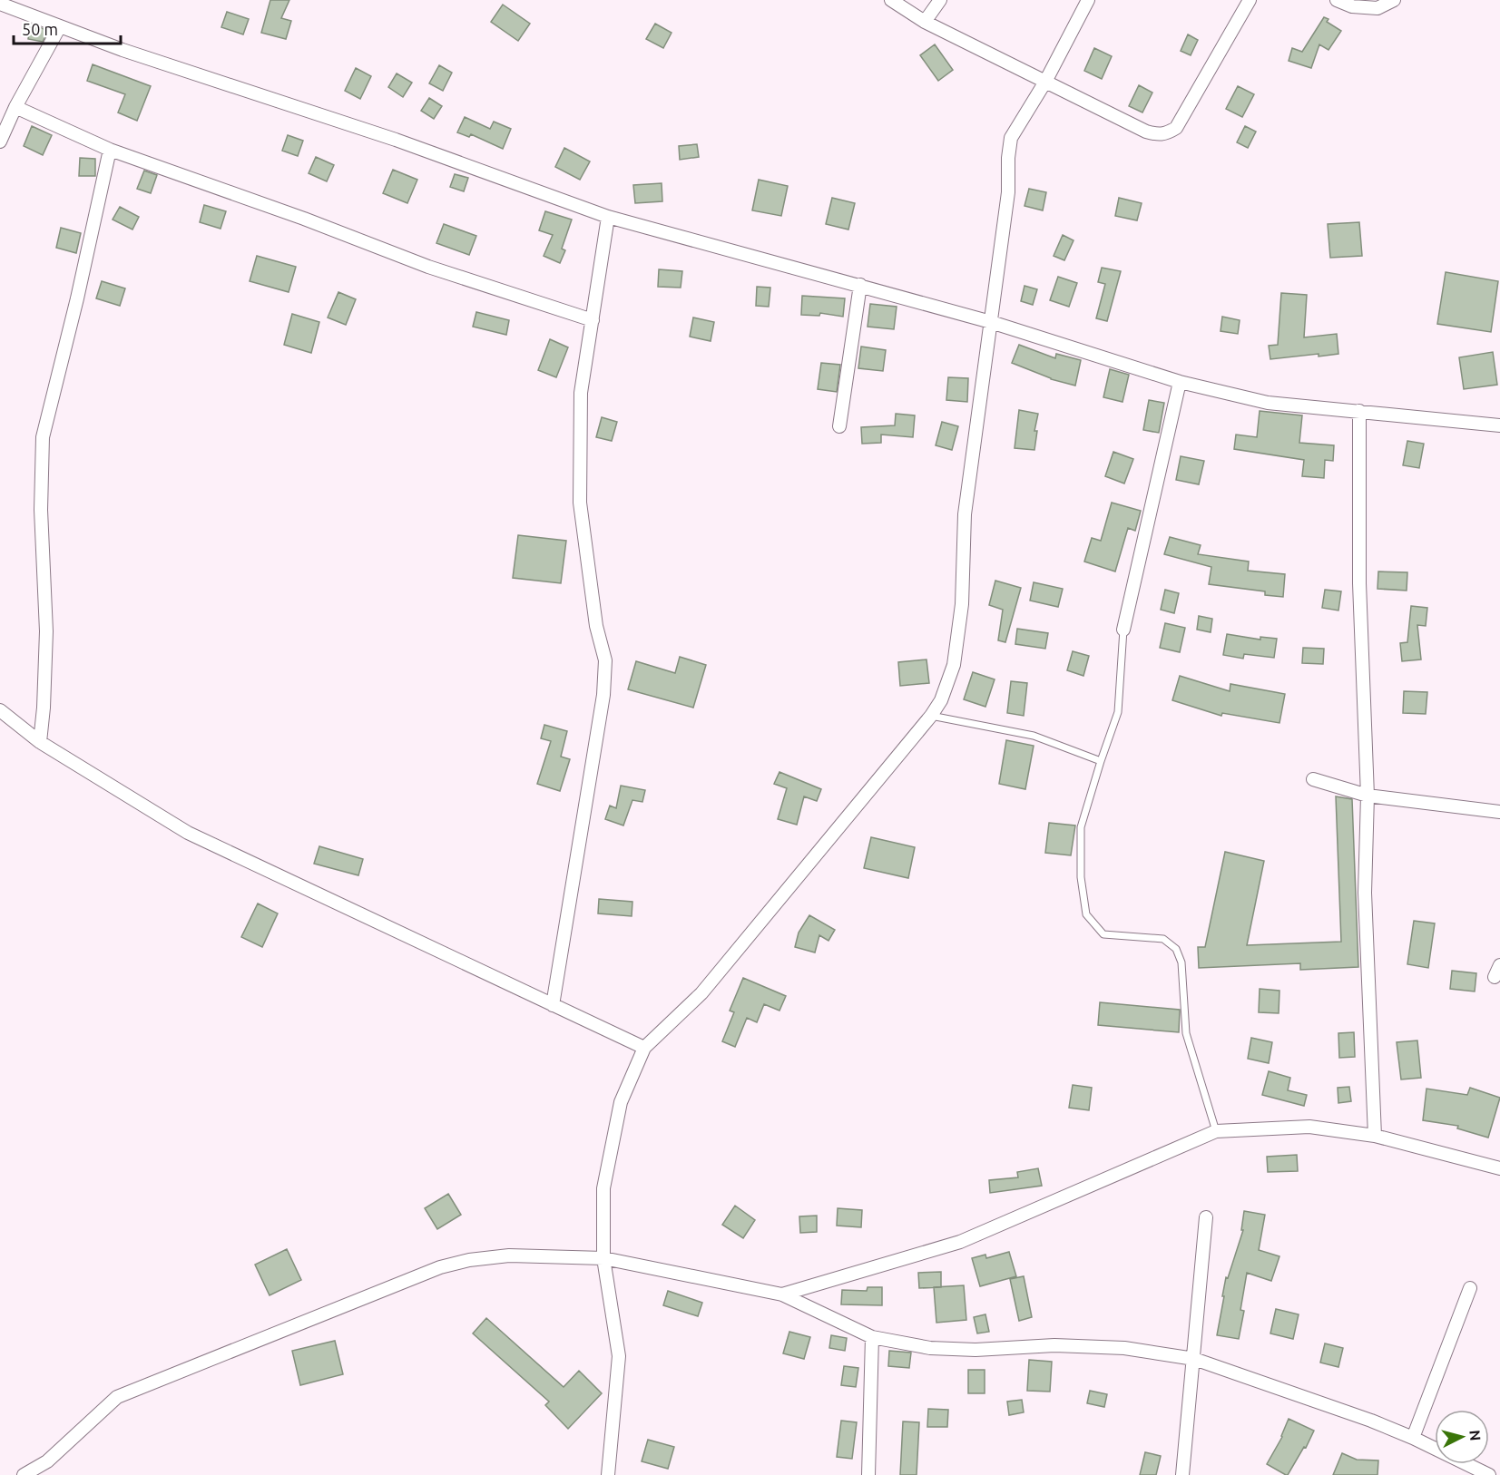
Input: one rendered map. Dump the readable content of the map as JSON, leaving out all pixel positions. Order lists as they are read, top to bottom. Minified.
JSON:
{"scale_bar":"50 m","north":"right"}
